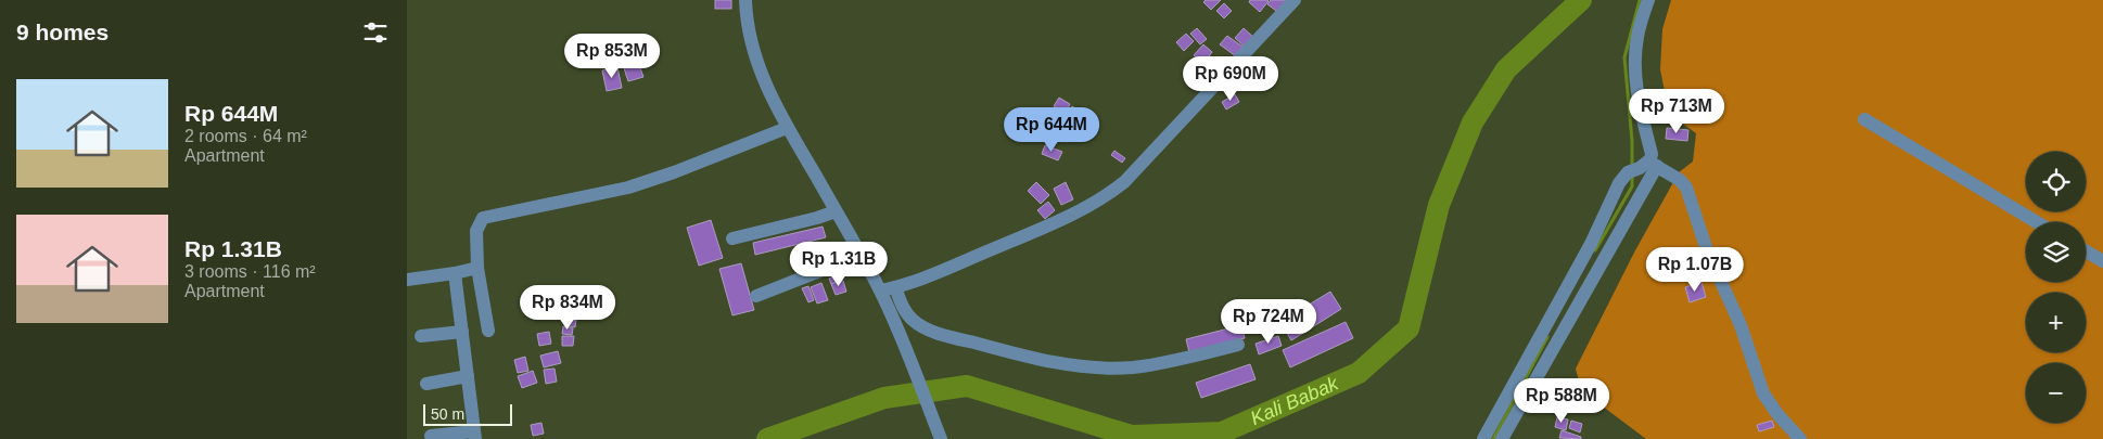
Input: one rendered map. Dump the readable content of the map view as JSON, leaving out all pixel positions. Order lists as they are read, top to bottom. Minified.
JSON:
{"water":["Kali Babak"],"scale_bar":"50 m","page":{"heading":"9 homes","price":["Rp 853M","Rp 690M","Rp 713M","Rp 644M","Rp 1.31B","Rp 1.07B","Rp 834M","Rp 724M","Rp 588M"],"list":[{"name":"Rp 644M","note":"2 rooms · 64 m² · Apartment"},{"name":"Rp 1.31B","note":"3 rooms · 116 m² · Apartment"}],"map_buttons":["+","−"],"scale":"50 m"}}
